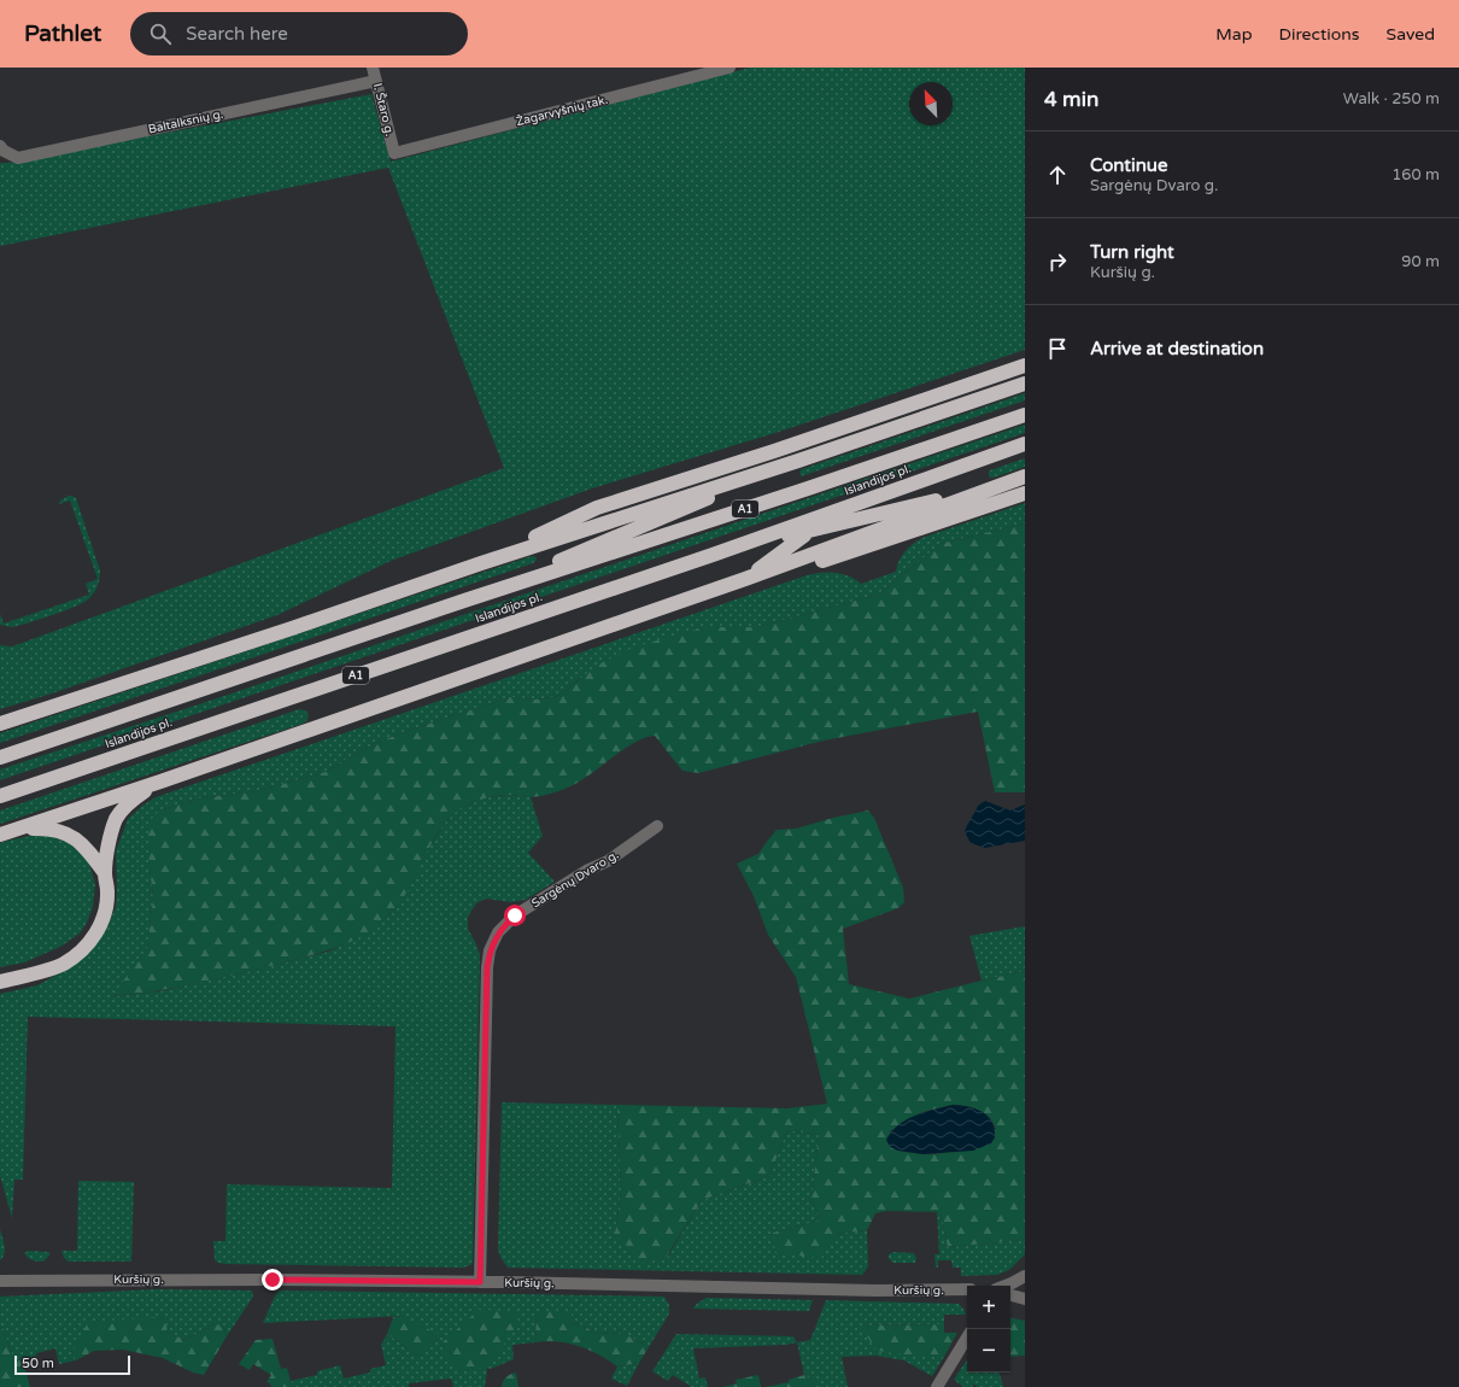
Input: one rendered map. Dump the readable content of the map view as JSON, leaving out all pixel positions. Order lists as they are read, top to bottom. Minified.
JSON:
{"streets":{"highway":["Islandijos pl.","A1"],"street":["I. Štaro g.","Žagarvyšnių tak.","Baltalksnių g.","Sargėnų Dvaro g.","Kuršių g."]},"crossings":[["I. Štaro g.","Žagarvyšnių tak."],["I. Štaro g.","Baltalksnių g."],["Sargėnų Dvaro g.","Kuršių g."]],"scale_bar":"50 m","north":"top left","page":{"header":"Pathlet","search":"Search here","nav":["Map","Directions","Saved"],"heading":["4 min","Walk · 250 m"],"list":[["Continue","Sargėnų Dvaro g.","160 m"],["Turn right","Kuršių g.","90 m"],"Arrive at destination"],"map_buttons":["+","−"],"scale":"50 m"}}
